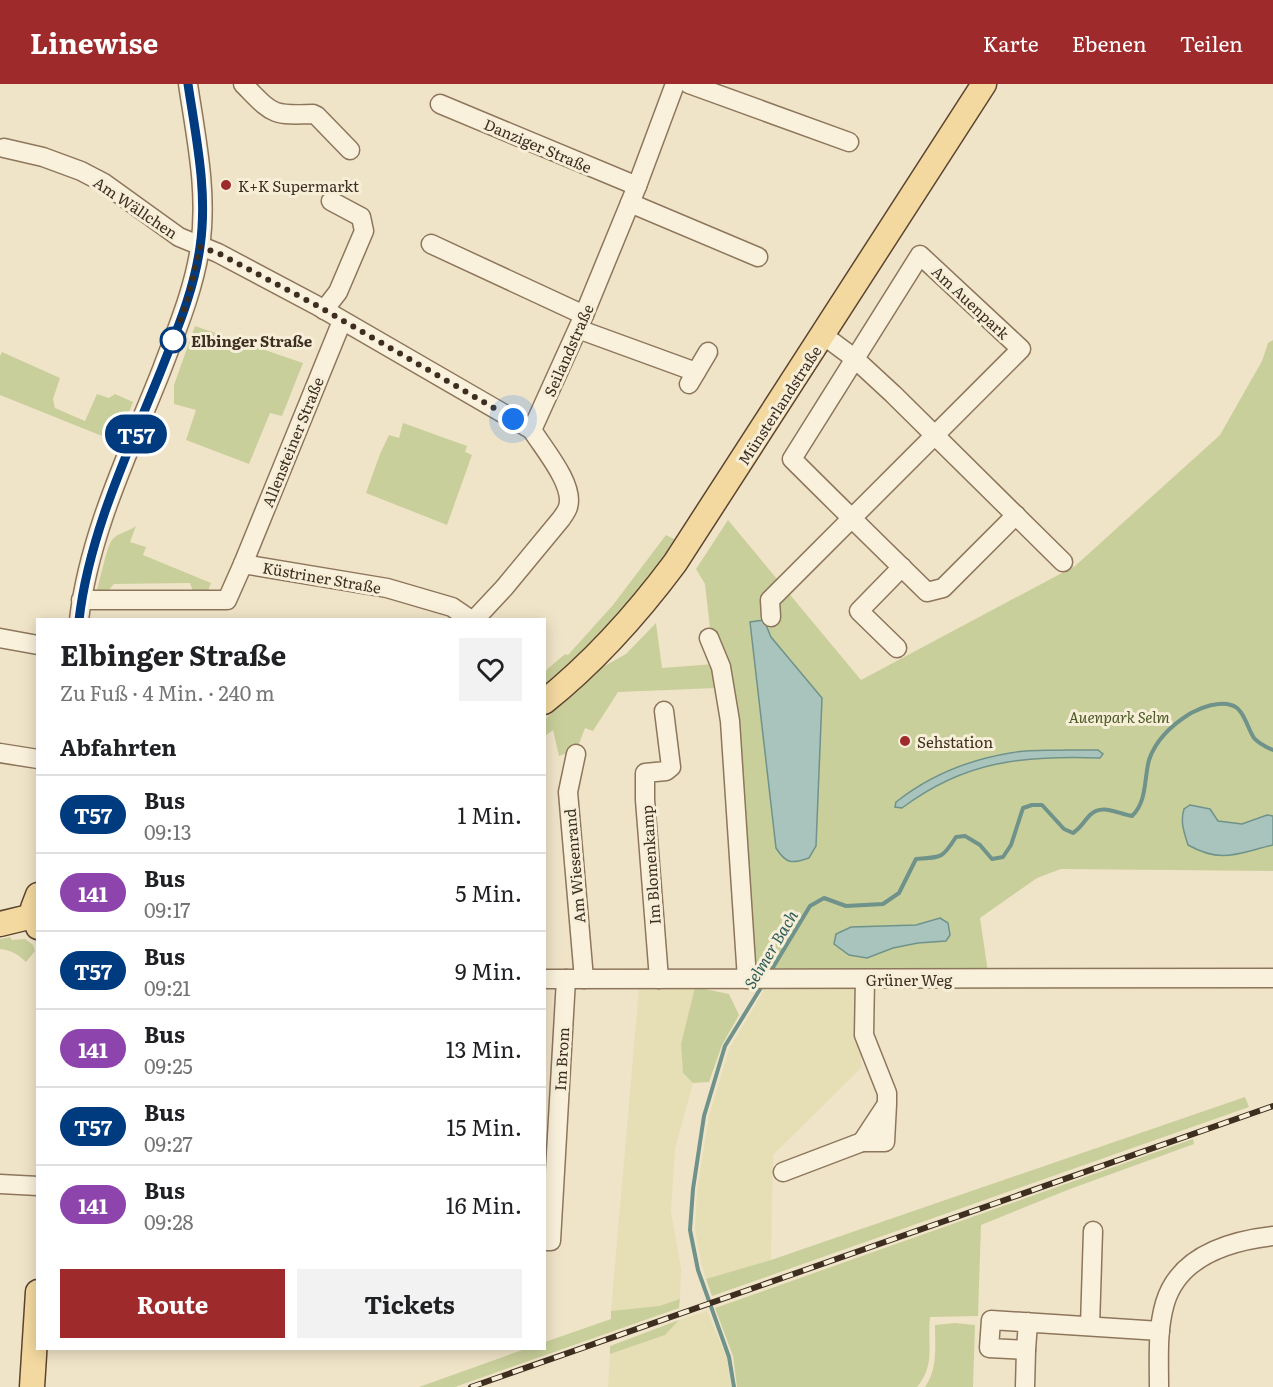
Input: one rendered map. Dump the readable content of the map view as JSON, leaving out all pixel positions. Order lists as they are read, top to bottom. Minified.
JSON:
{"streets":{"main road":["Münsterlandstraße"],"street":["Danziger Straße","Am Wällchen","Am Auenpark","Seilandstraße","Allensteiner Straße","Küstriner Straße","Im Blomenkamp","Am Wiesenrand","Grüner Weg","Im Brom"]},"crossings":[["Danziger Straße","Seilandstraße"],["Allensteiner Straße","Küstriner Straße"],["Im Blomenkamp","Grüner Weg"],["Am Wiesenrand","Grüner Weg"],["Am Wiesenrand","Im Brom"],["Grüner Weg","Im Brom"]],"water":["Selmer Bach"],"parks":["Auenpark Selm"],"places":["K+K Supermarkt","Elbinger Straße","Sehstation"],"lines":["bus line T57"],"page":{"header":"Linewise","nav":["Karte","Ebenen","Teilen"],"on_map":"T57","heading":[["Elbinger Straße","Zu Fuß · 4 Min. · 240 m"],"Abfahrten"],"list":[{"mark":"T57","name":"Bus","note":"09:13","value":"1 Min."},{"mark":"141","name":"Bus","note":"09:17","value":"5 Min."},{"mark":"T57","name":"Bus","note":"09:21","value":"9 Min."},{"mark":"141","name":"Bus","note":"09:25","value":"13 Min."},{"mark":"T57","name":"Bus","note":"09:27","value":"15 Min."},{"mark":"141","name":"Bus","note":"09:28","value":"16 Min."}],"buttons":["Route","Tickets"]}}
